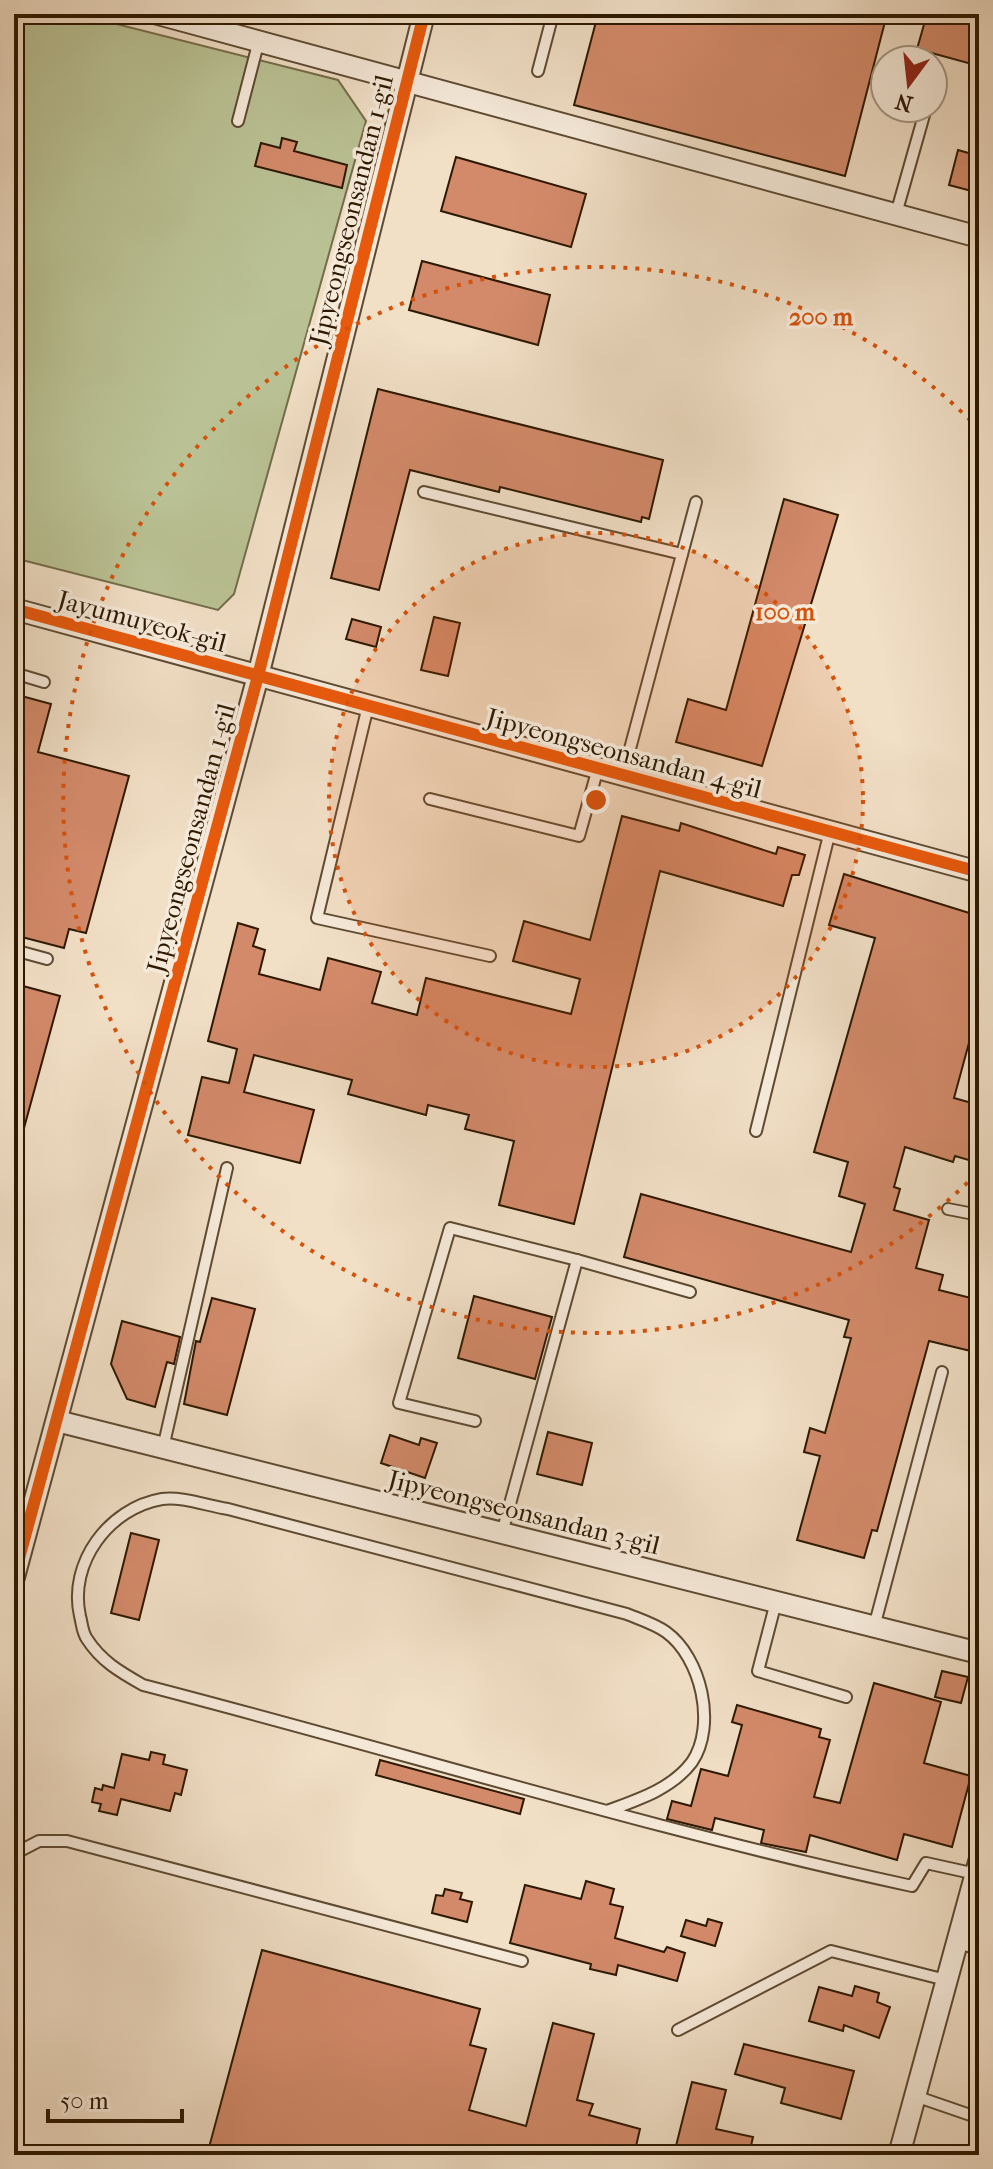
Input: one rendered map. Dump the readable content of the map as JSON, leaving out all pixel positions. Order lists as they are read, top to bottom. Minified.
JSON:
{"streets":{"street":["Jipyeongseonsandan 1-gil","Jayumuyeok-gil","Jipyeongseonsandan 4-gil","Jipyeongseonsandan 3-gil"]},"crossings":[["Jipyeongseonsandan 1-gil","Jayumuyeok-gil"],["Jipyeongseonsandan 1-gil","Jipyeongseonsandan 4-gil"],["Jipyeongseonsandan 1-gil","Jipyeongseonsandan 3-gil"],["Jayumuyeok-gil","Jipyeongseonsandan 4-gil"]],"scale_bar":"50 m","north":"bottom","rings":["200 m","100 m"]}
